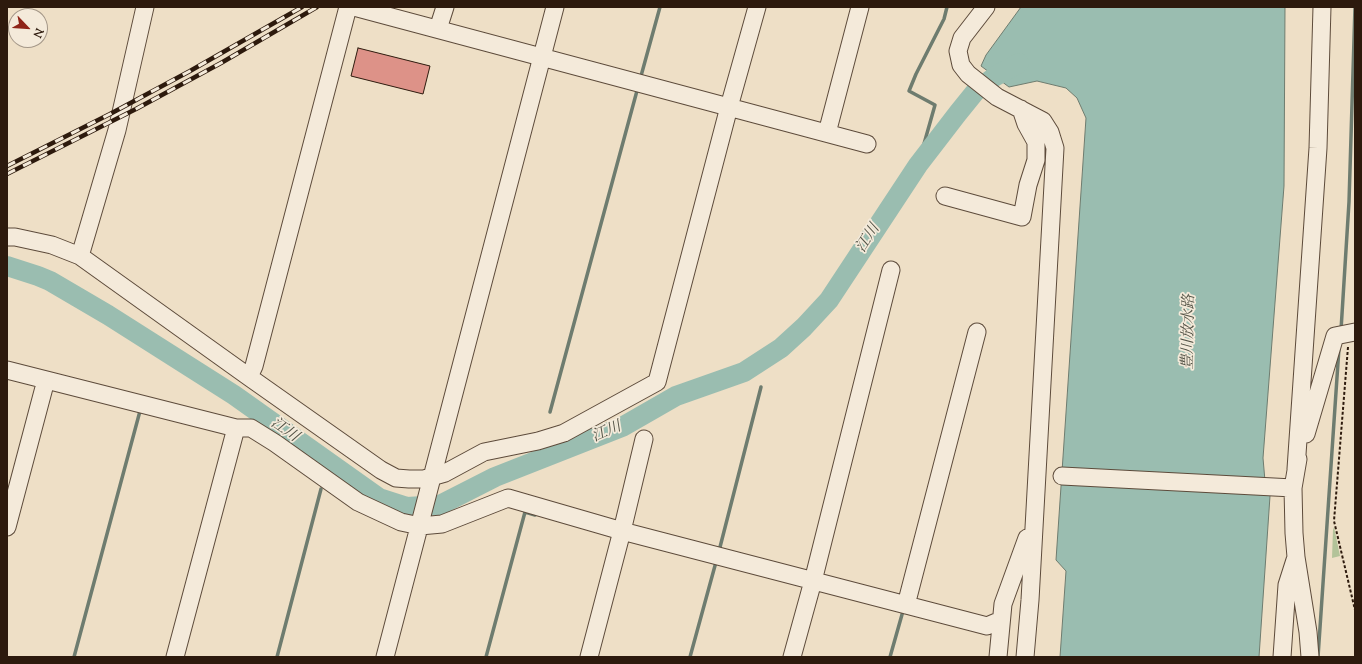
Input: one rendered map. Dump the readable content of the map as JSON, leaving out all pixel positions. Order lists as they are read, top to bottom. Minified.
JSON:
{"water":["江川","豊川放水路"],"north":"bottom right"}
